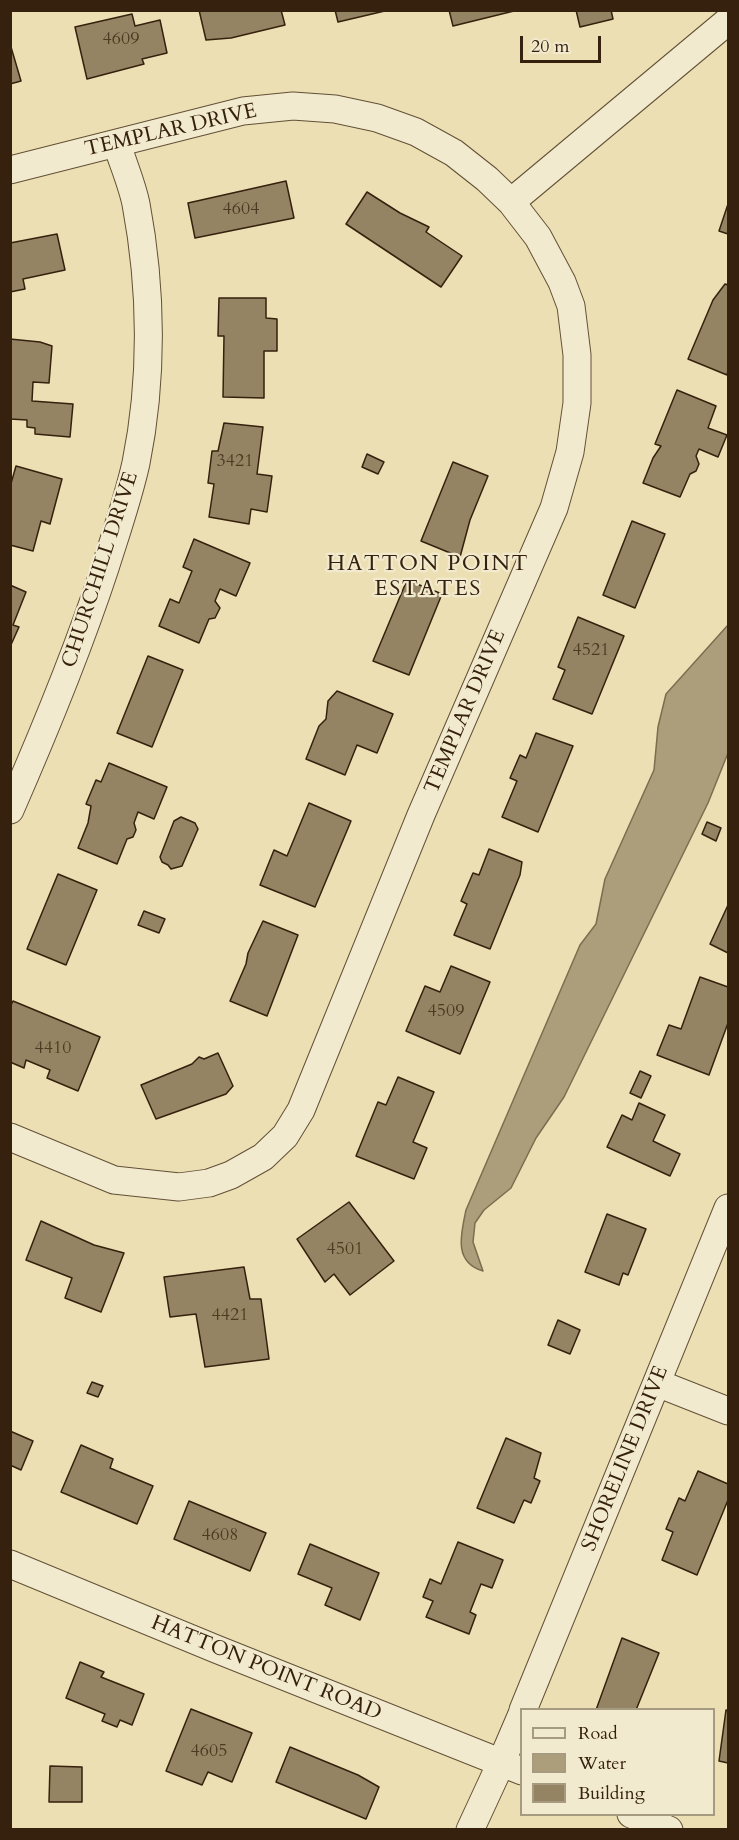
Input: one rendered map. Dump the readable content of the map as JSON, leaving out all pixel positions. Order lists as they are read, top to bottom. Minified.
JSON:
{"streets":{"street":["TEMPLAR DRIVE","CHURCHILL DRIVE","SHORELINE DRIVE","HATTON POINT ROAD"]},"crossings":[["TEMPLAR DRIVE","CHURCHILL DRIVE"]],"districts":["HATTON POINT ESTATES"],"house_numbers":["4609","4604","3421","4521","4509","4410","4501","4421","4608","4605"],"legend":["Road","Water","Building"],"scale_bar":"20 m"}
